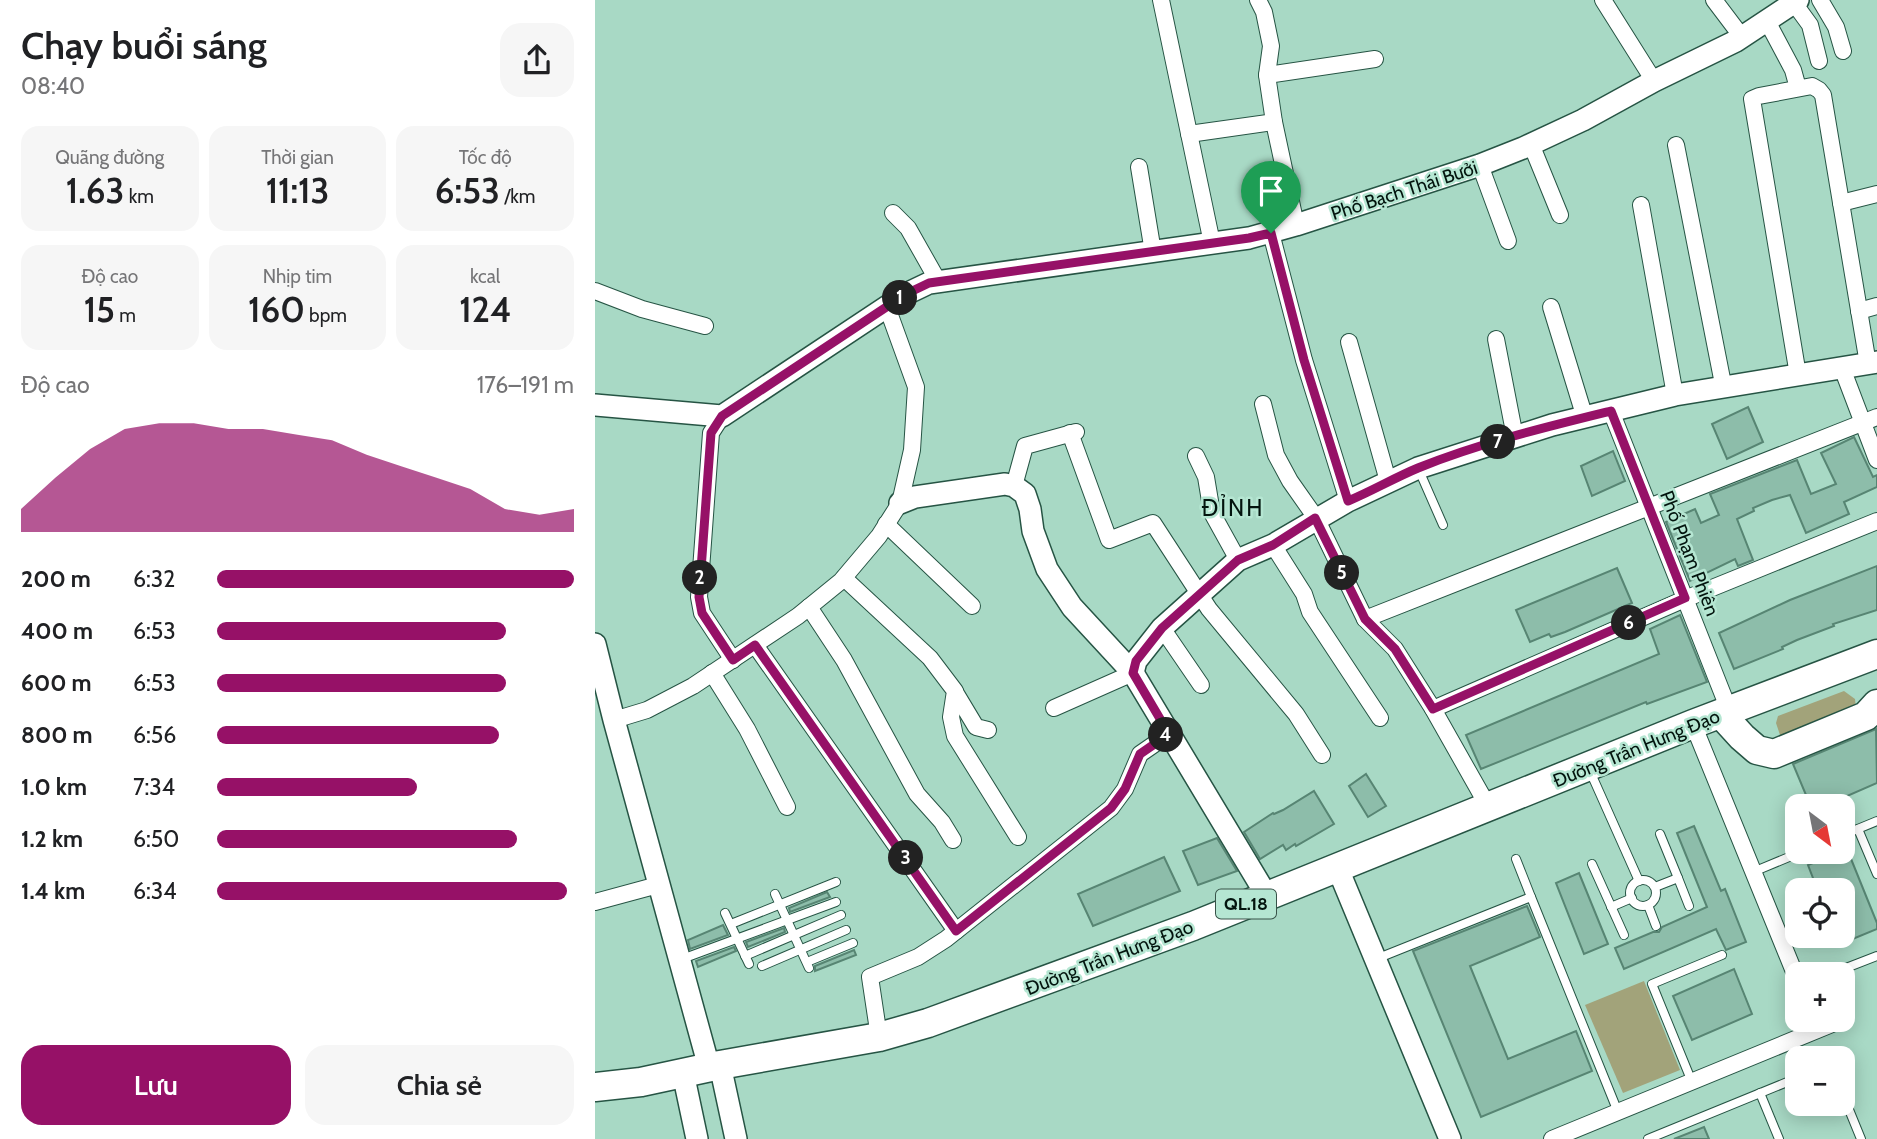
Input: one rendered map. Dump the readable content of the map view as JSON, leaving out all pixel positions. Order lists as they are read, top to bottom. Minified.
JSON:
{"streets":{"highway":["Đường Trần Hưng Đạo","QL.18"],"street":["Phố Bạch Thái Bưởi","Phố Phạm Phiên"]},"crossings":[["Phố Phạm Phiên","Đường Trần Hưng Đạo"]],"districts":["ĐỈNH"],"north":"bottom right","page":{"heading":["Chạy buổi sáng","08:40"],"stats":[["Quãng đường","1.63 km"],["Thời gian","11:13"],["Tốc độ","6:53 /km"],["Độ cao","15 m"],["Nhịp tim","160 bpm"],["kcal","124"]],"pins":["1","7","5","2","6","4","3"],"chart":["Độ cao","176–191 m"],"list":[{"name":"200 m","note":"6:32"},{"name":"400 m","note":"6:53"},{"name":"600 m","note":"6:53"},{"name":"800 m","note":"6:56"},{"name":"1.0 km","note":"7:34"},{"name":"1.2 km","note":"6:50"},{"name":"1.4 km","note":"6:34"}],"map_buttons":["+","−"],"buttons":["Lưu","Chia sẻ"]}}
